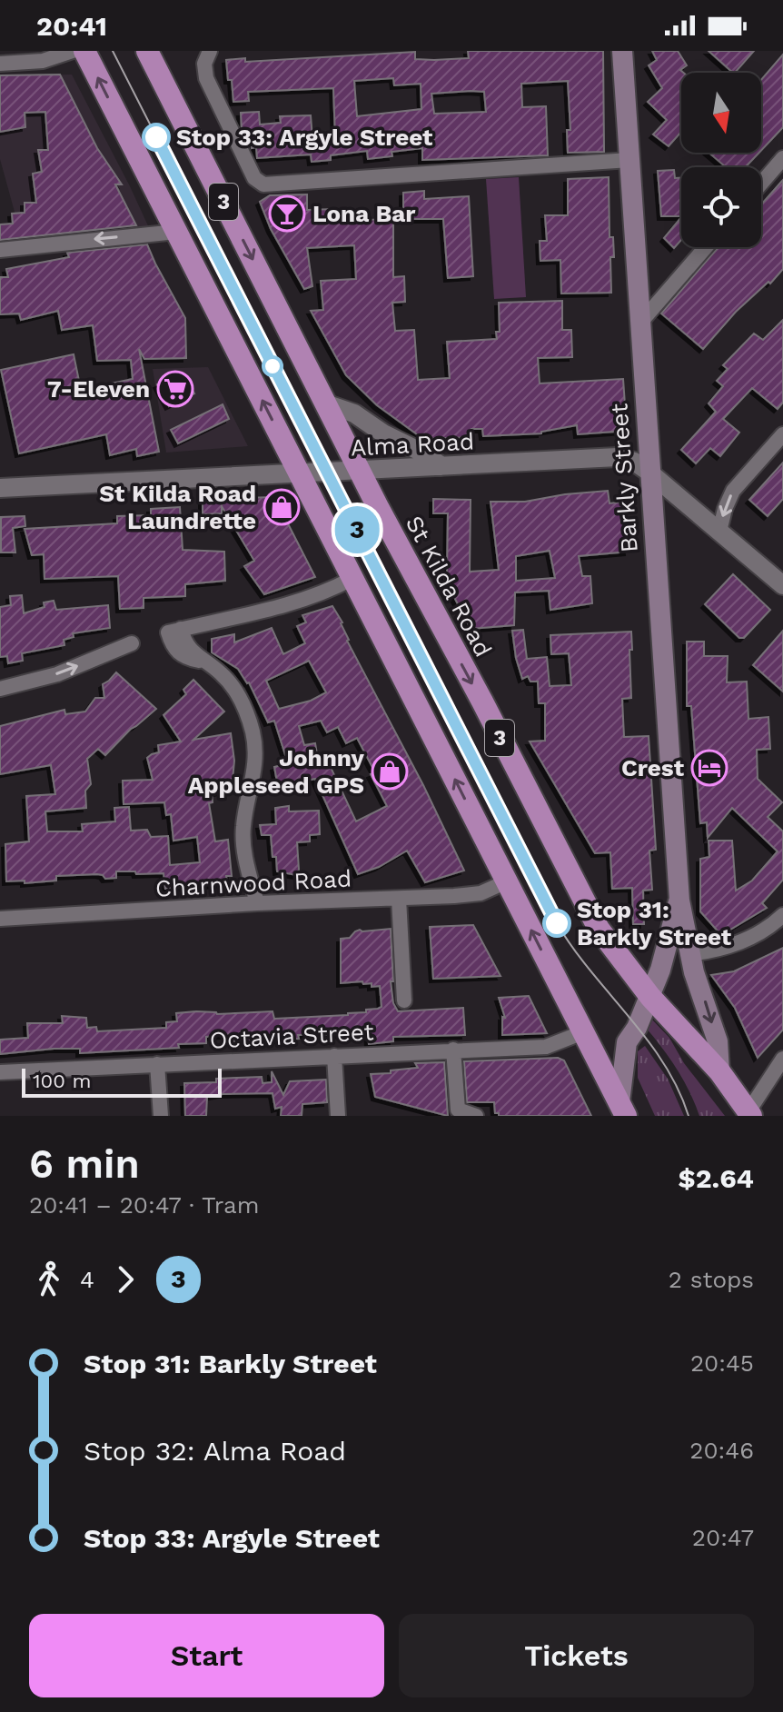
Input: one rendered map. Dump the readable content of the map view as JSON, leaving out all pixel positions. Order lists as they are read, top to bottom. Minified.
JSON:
{"streets":{"highway":["3","St Kilda Road"],"main road":["Barkly Street"],"street":["Alma Road","Charnwood Road","Octavia Street"]},"crossings":[["3","Alma Road"],["3","Barkly Street"],["3","Charnwood Road"],["3","Octavia Street"],["Alma Road","Barkly Street"],["Alma Road","St Kilda Road"],["Barkly Street","St Kilda Road"]],"places":{"other":["Stop 33: Argyle Street","Stop 31: Barkly Street"],"bar":["Lona Bar"],"supermarket":["7-Eleven"],"shop":["St Kilda Road Laundrette","Johnny Appleseed GPS"],"hotel":["Crest"]},"lines":["tram line 3"],"scale_bar":"100 m","north":"bottom","page":{"status":"20:41","on_map":"3","scale":"100 m","heading":["6 min","20:41 – 20:47 · Tram","$2.64"],"legs":["4","3","2 stops"],"list":[{"name":"Stop 31: Barkly Street","value":"20:45"},{"name":"Stop 32: Alma Road","value":"20:46"},{"name":"Stop 33: Argyle Street","value":"20:47"}],"buttons":["Start","Tickets"]}}
